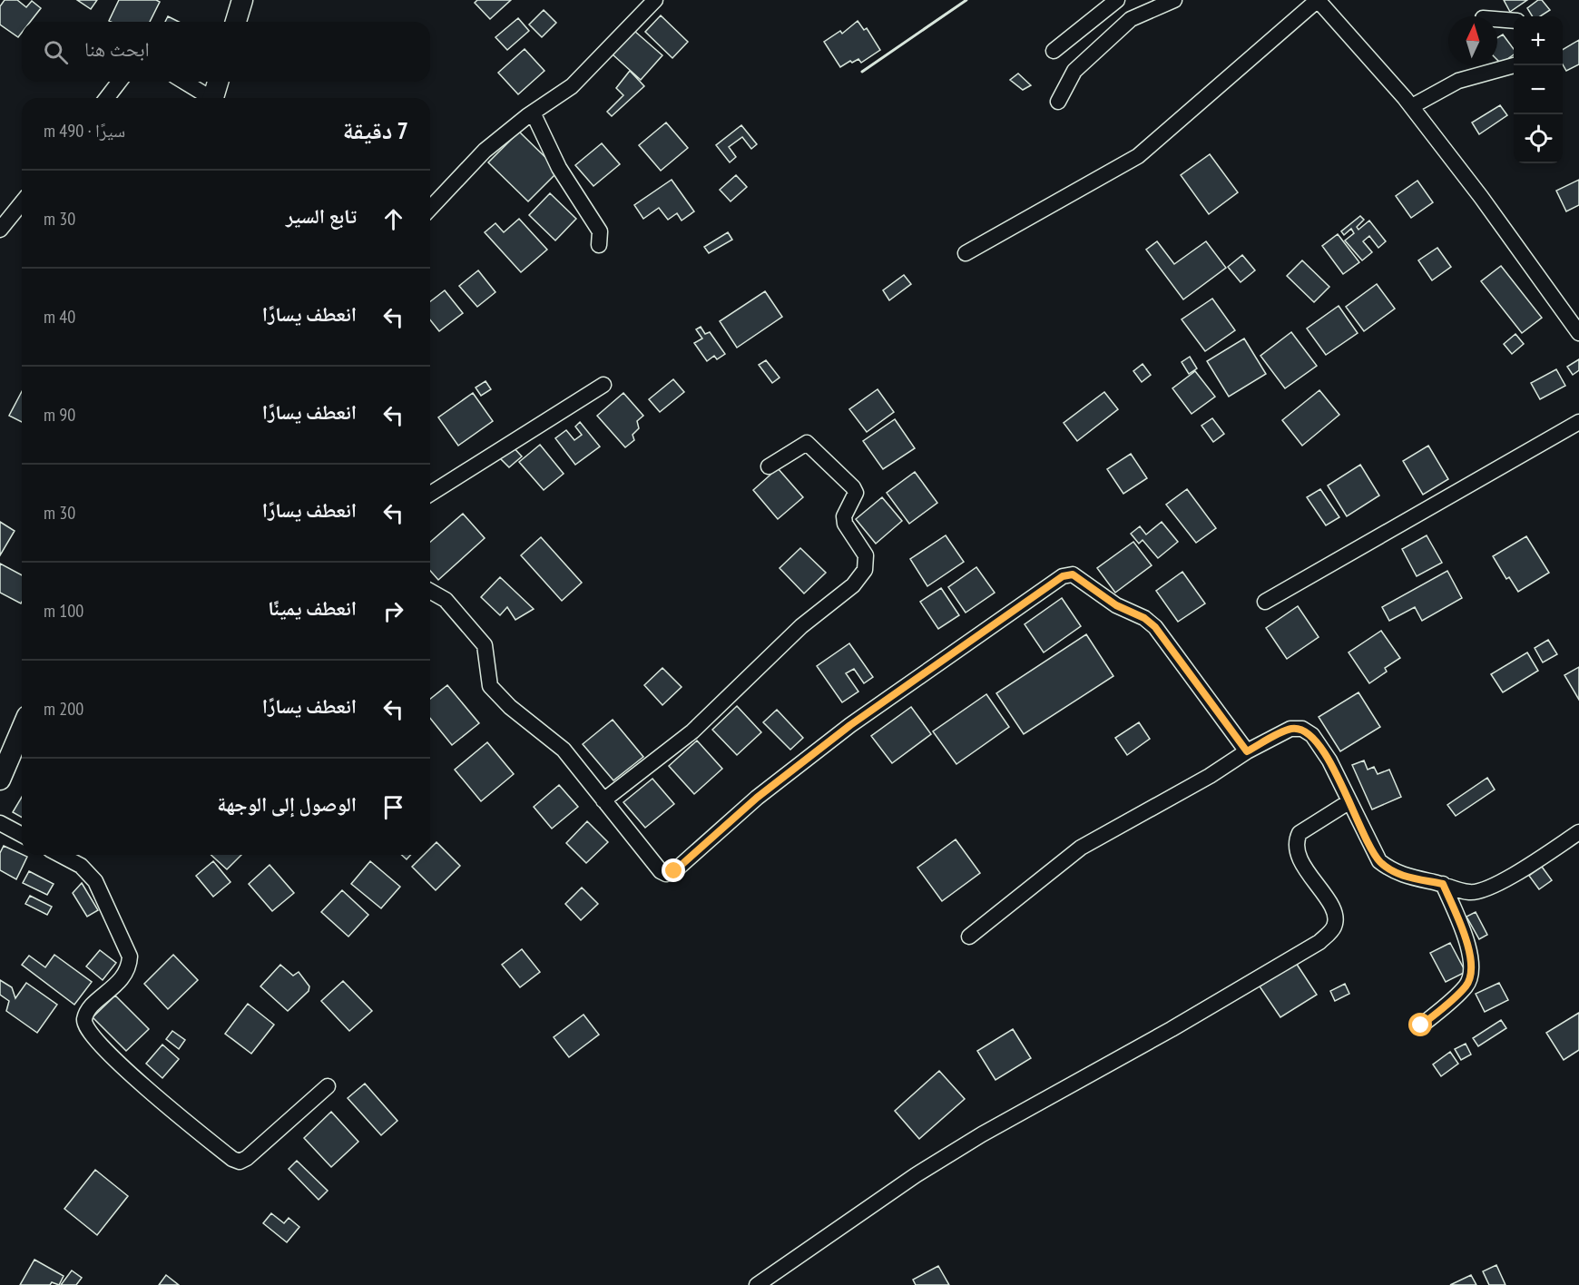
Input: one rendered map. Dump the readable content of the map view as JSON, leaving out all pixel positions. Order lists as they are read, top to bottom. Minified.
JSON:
{"north":"top","page":{"map_buttons":["+","−"],"search":"ابحث هنا","heading":["7 دقيقة","سيرًا · 490 m"],"list":[["تابع السير","30 m"],["انعطف يسارًا","40 m"],["انعطف يسارًا","90 m"],["انعطف يسارًا","30 m"],["انعطف يمينًا","100 m"],["انعطف يسارًا","200 m"],"الوصول إلى الوجهة"]}}
